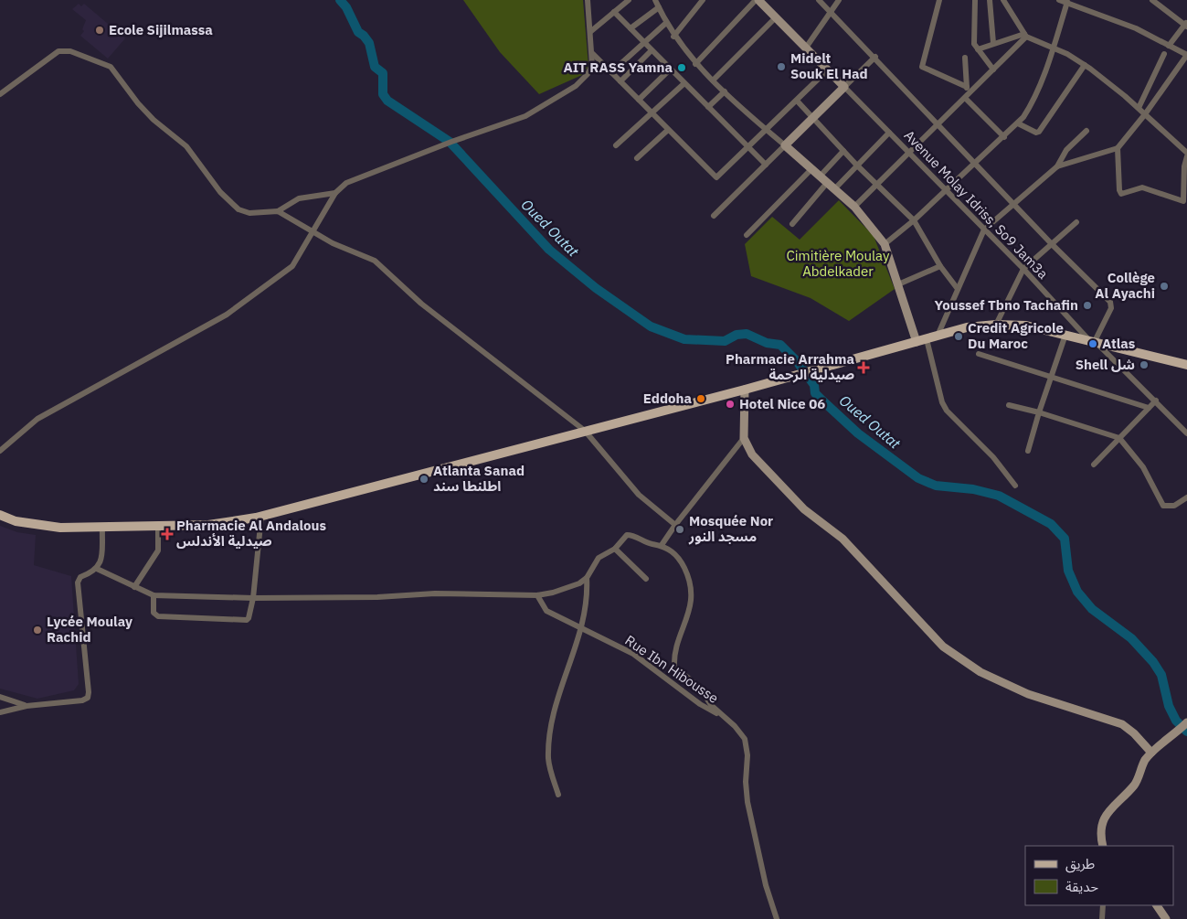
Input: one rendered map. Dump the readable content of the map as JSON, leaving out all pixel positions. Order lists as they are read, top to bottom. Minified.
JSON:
{"streets":{"street":["Avenue Molay Idriss, So9 Jam3a","Rue Ibn Hibousse"]},"water":["Oued Outat"],"parks":["Cimitière Moulay Abdelkader"],"places":{"other":["Ecole Sijilmassa","Midelt Souk El Had","AIT RASS Yamna","Collège Al Ayachi","Youssef Tbno Tachafin","Credit Agricole Du Maroc","Atlas","Shell شل","Eddoha","Hotel Nice 06","Atlanta Sanad اطلنطا سند","Mosquée Nor مسجد النور","Lycée Moulay Rachid"],"health":["Pharmacie Arrahma صيدلية الرحمة","Pharmacie Al Andalous صيدلية الأندلس"]},"legend":["طريق","حديقة"]}
